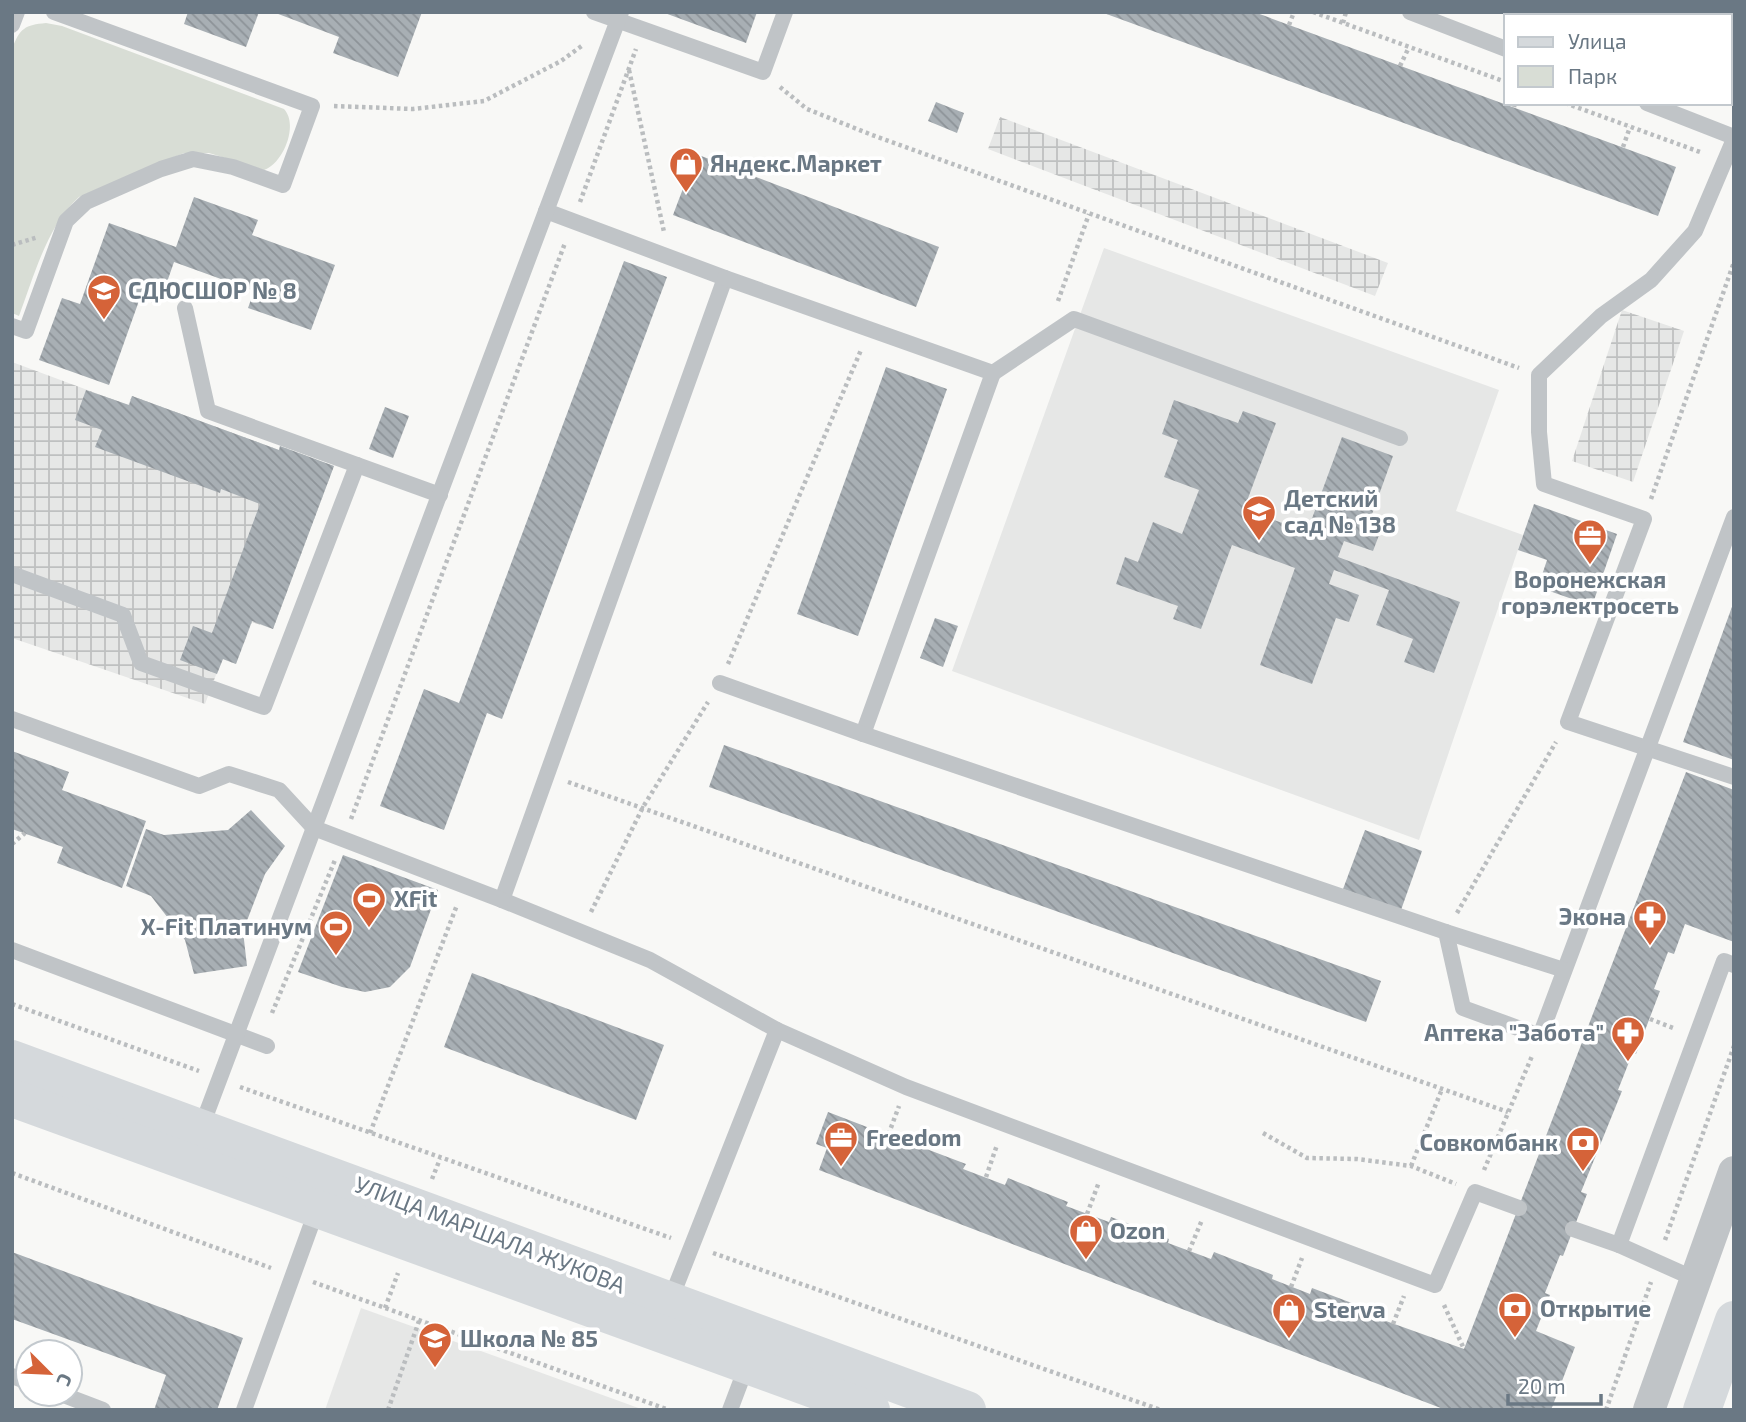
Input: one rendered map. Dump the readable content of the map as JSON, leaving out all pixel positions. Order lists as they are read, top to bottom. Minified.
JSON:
{"streets":{"street":["УЛИЦА МАРШАЛА ЖУКОВА"]},"places":{"shop":["Яндекс.Маркет","Ozon","Sterva"],"school or university":["СДЮСШОР № 8","Детский сад № 138","Школа № 85"],"office":["Воронежская горэлектросеть","Freedom"],"sports":["XFit","X-Fit Платинум"],"pharmacy":["Экона","Аптека \"Забота\""],"bank":["Совкомбанк","Открытие"]},"legend":["Улица","Парк"],"scale_bar":"20 m","north":"bottom right"}
